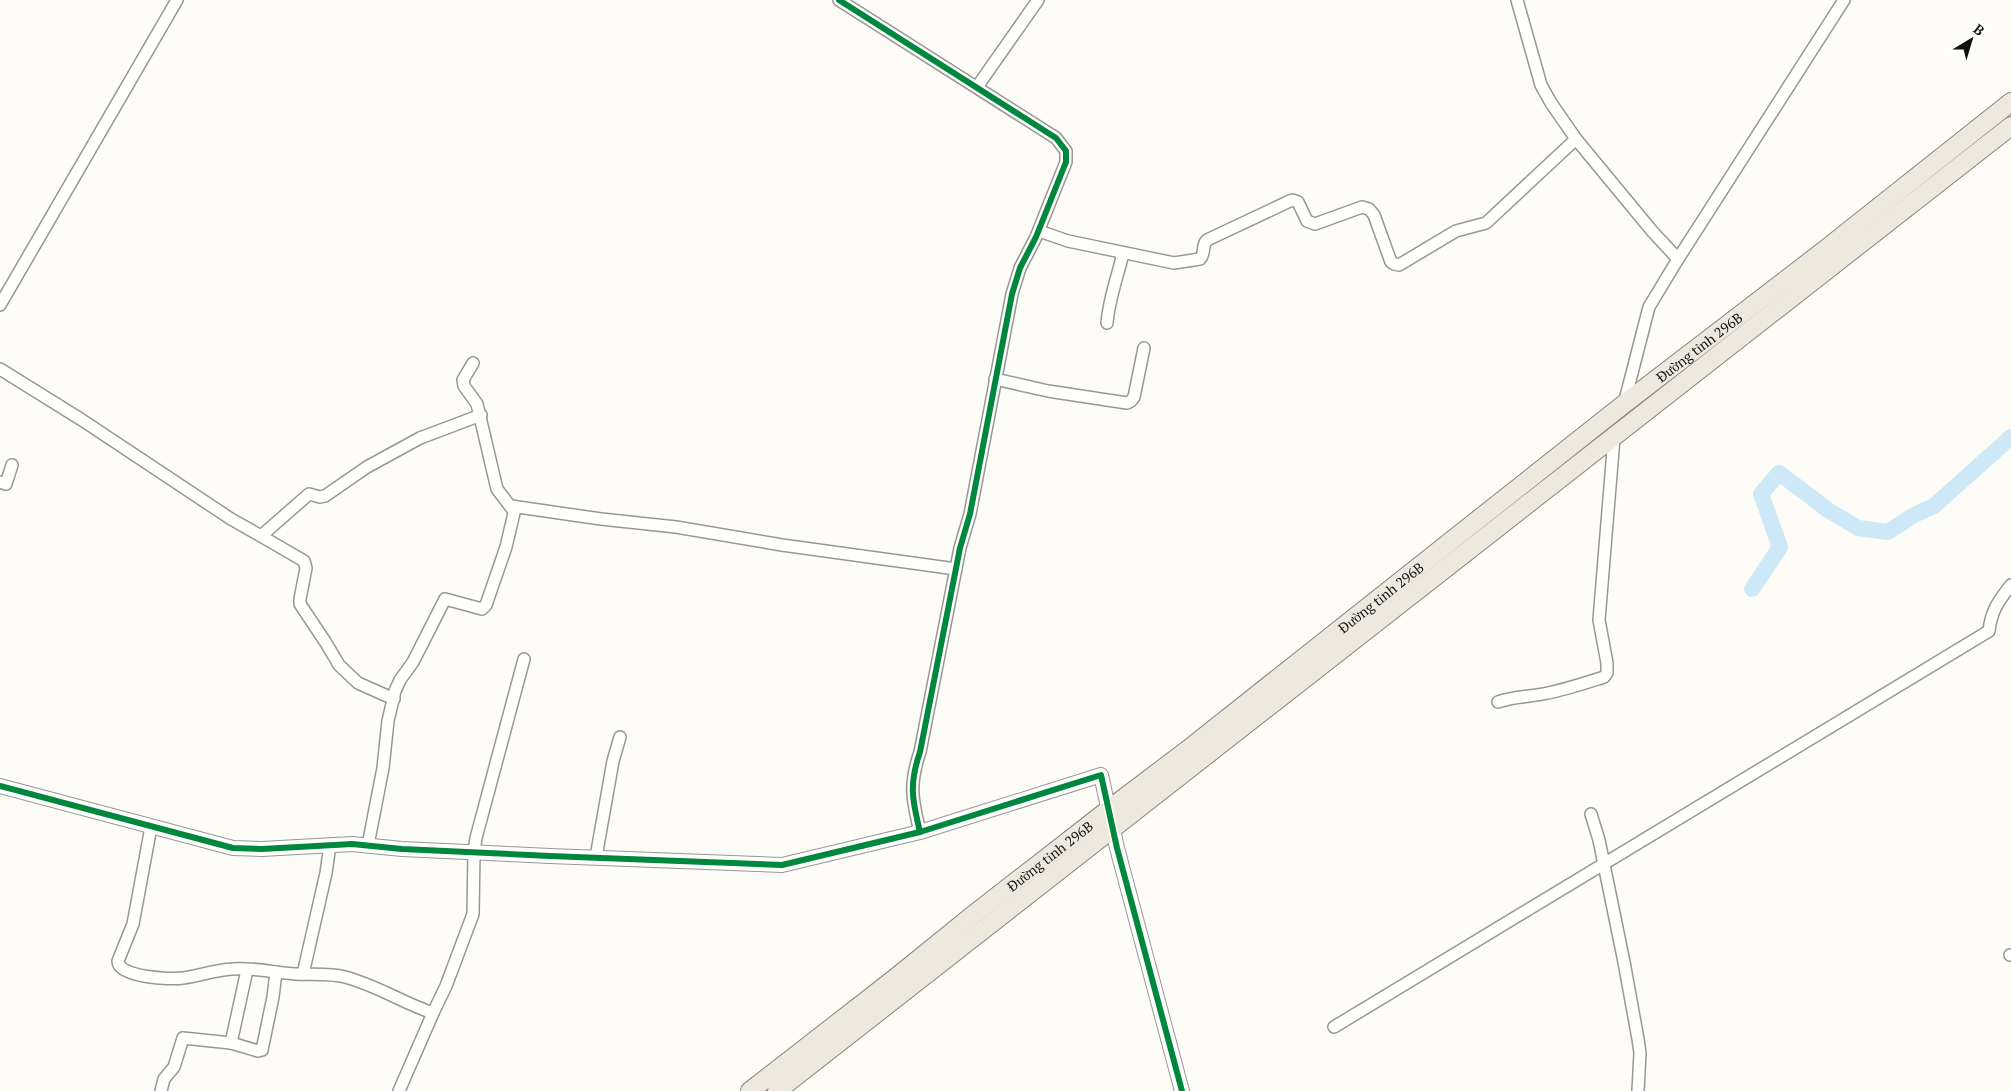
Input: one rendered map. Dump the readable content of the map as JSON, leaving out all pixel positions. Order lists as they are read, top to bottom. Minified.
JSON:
{"streets":{"main road":["Đường tỉnh 296B"]},"north":"top right"}
